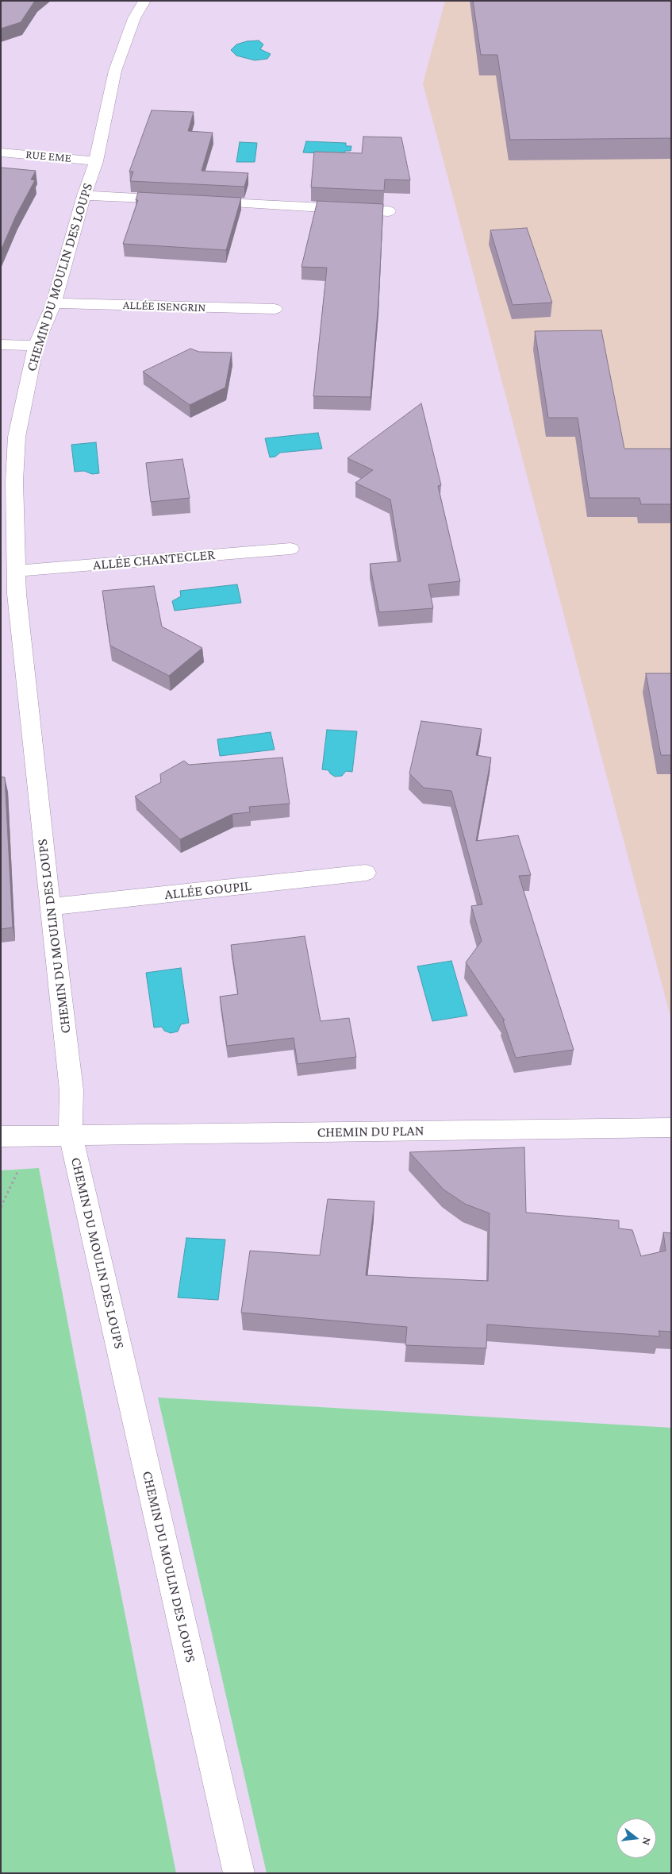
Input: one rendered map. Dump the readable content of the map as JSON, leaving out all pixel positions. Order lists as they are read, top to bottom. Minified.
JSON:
{"streets":{"street":["RUE EME","CHEMIN DU MOULIN DES LOUPS","ALLÉE ISENGRIN","ALLÉE CHANTECLER","ALLÉE GOUPIL","CHEMIN DU PLAN"]},"crossings":[["RUE EME","CHEMIN DU MOULIN DES LOUPS"],["CHEMIN DU MOULIN DES LOUPS","ALLÉE ISENGRIN"],["CHEMIN DU MOULIN DES LOUPS","ALLÉE CHANTECLER"],["CHEMIN DU MOULIN DES LOUPS","ALLÉE GOUPIL"],["CHEMIN DU MOULIN DES LOUPS","CHEMIN DU PLAN"]],"north":"right"}
